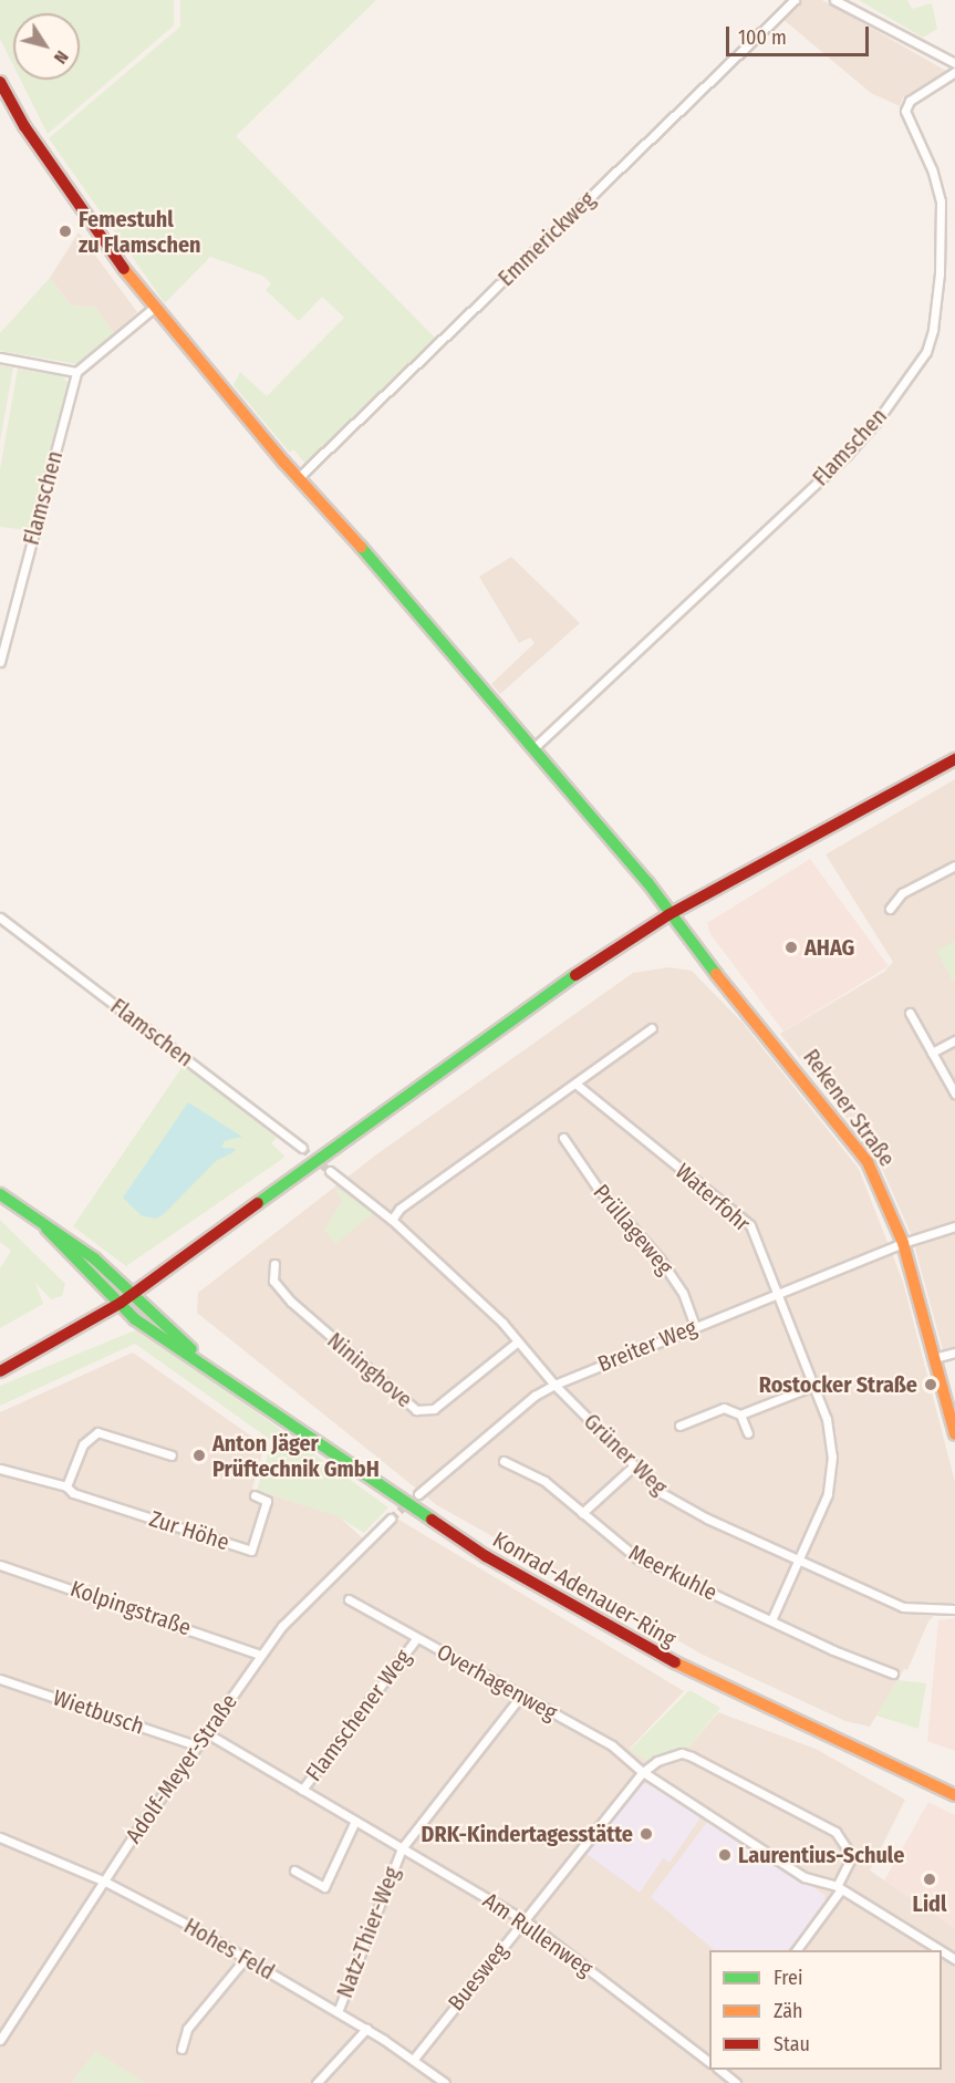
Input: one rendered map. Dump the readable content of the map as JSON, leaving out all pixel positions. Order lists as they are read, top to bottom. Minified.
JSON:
{"streets":{"main road":["Rekener Straße","Konrad-Adenauer-Ring"],"street":["Emmerickweg","Flamschen","Waterfohr","Prüllageweg","Breiter Weg","Nininghove","Grüner Weg","Zur Höhe","Meerkuhle","Kolpingstraße","Overhagenweg","Wietbusch","Flamschener Weg","Adolf-Meyer-Straße","Natz-Thier-Weg","Am Rullenweg","Hohes Feld","Buesweg"]},"crossings":[["Emmerickweg","Rekener Straße"],["Flamschen","Rekener Straße"],["Rekener Straße","Breiter Weg"],["Waterfohr","Breiter Weg"],["Waterfohr","Grüner Weg"],["Prüllageweg","Breiter Weg"],["Breiter Weg","Grüner Weg"],["Nininghove","Grüner Weg"],["Kolpingstraße","Adolf-Meyer-Straße"],["Overhagenweg","Flamschener Weg"],["Overhagenweg","Natz-Thier-Weg"],["Overhagenweg","Buesweg"],["Wietbusch","Adolf-Meyer-Straße"],["Flamschener Weg","Am Rullenweg"],["Adolf-Meyer-Straße","Am Rullenweg"],["Adolf-Meyer-Straße","Hohes Feld"],["Natz-Thier-Weg","Am Rullenweg"],["Natz-Thier-Weg","Hohes Feld"],["Am Rullenweg","Buesweg"],["Hohes Feld","Buesweg"]],"places":["Femestuhl zu Flamschen","AHAG","Rostocker Straße","Anton Jäger Prüftechnik GmbH","DRK-Kindertagesstätte","Laurentius-Schule","Lidl"],"legend":["Frei","Zäh","Stau"],"scale_bar":"100 m","north":"bottom right"}
